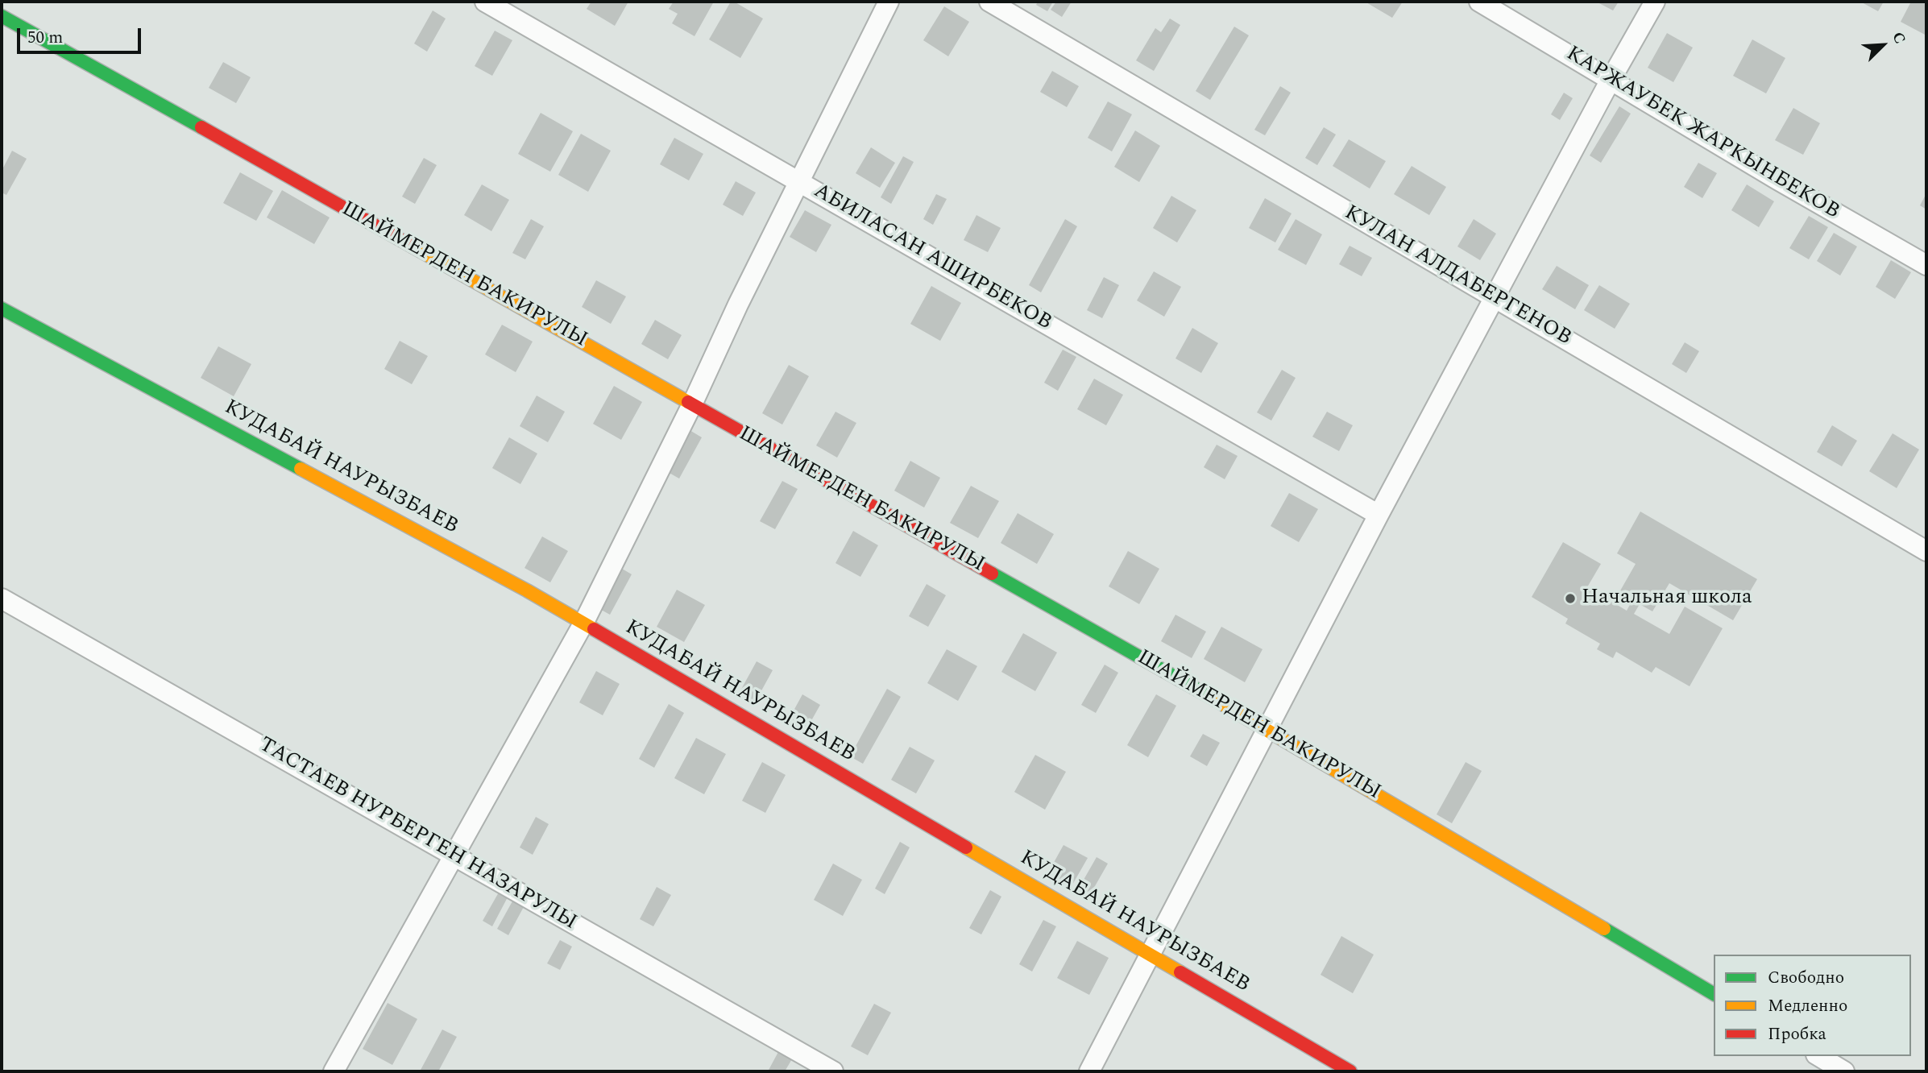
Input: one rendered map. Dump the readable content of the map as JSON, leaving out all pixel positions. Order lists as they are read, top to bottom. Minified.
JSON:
{"streets":{"street":["КАРЖАУБЕК ЖАРКЫНБЕКОВ","АБИЛАСАН АШИРБЕКОВ","ШАЙМЕРДЕН БАКИРУЛЫ","КУЛАН АЛДАБЕРГЕНОВ","КУДАБАЙ НАУРЫЗБАЕВ","ТАСТАЕВ НУРБЕРГЕН НАЗАРУЛЫ"]},"places":["Начальная школа"],"legend":["Свободно","Медленно","Пробка"],"scale_bar":"50 m","north":"top right"}
